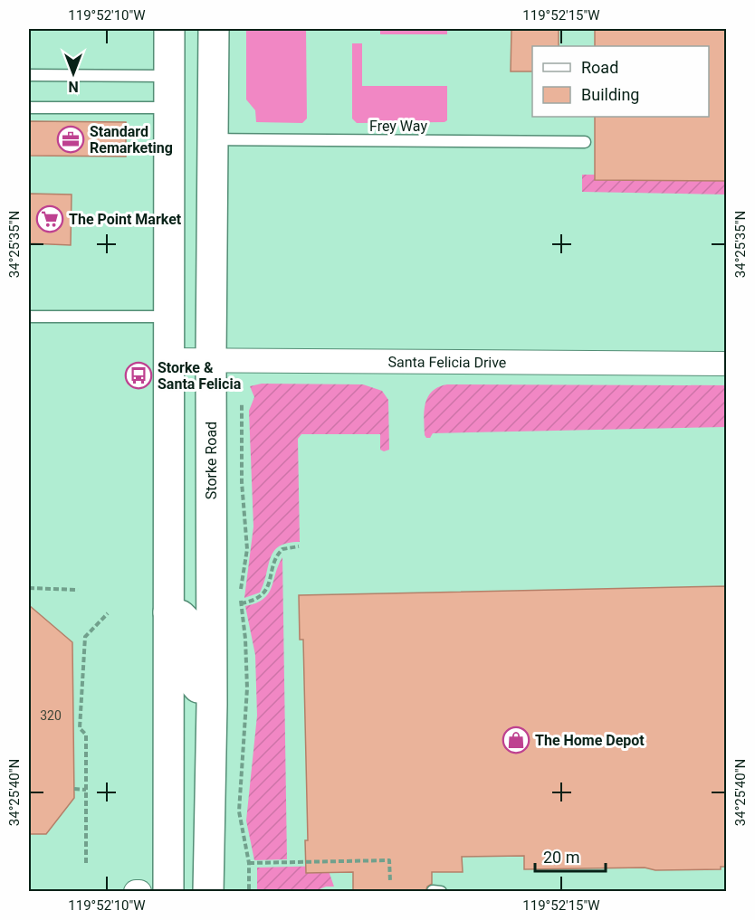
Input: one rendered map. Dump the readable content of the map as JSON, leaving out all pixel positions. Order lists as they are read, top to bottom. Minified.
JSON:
{"streets":{"main road":["Storke Road"],"street":["Santa Felicia Drive"],"lane":["Frey Way"]},"crossings":[["Frey Way","Storke Road"],["Santa Felicia Drive","Storke Road"]],"places":{"office":["Standard Remarketing"],"supermarket":["The Point Market"],"bus stop":["Storke & Santa Felicia"],"shop":["The Home Depot"]},"house_numbers":["320"],"legend":["Road","Building"],"scale_bar":"20 m","north":"bottom","coordinates":["119°52'10\"W","119°52'15\"W","34°25'35\"N","34°25'40\"N"]}
